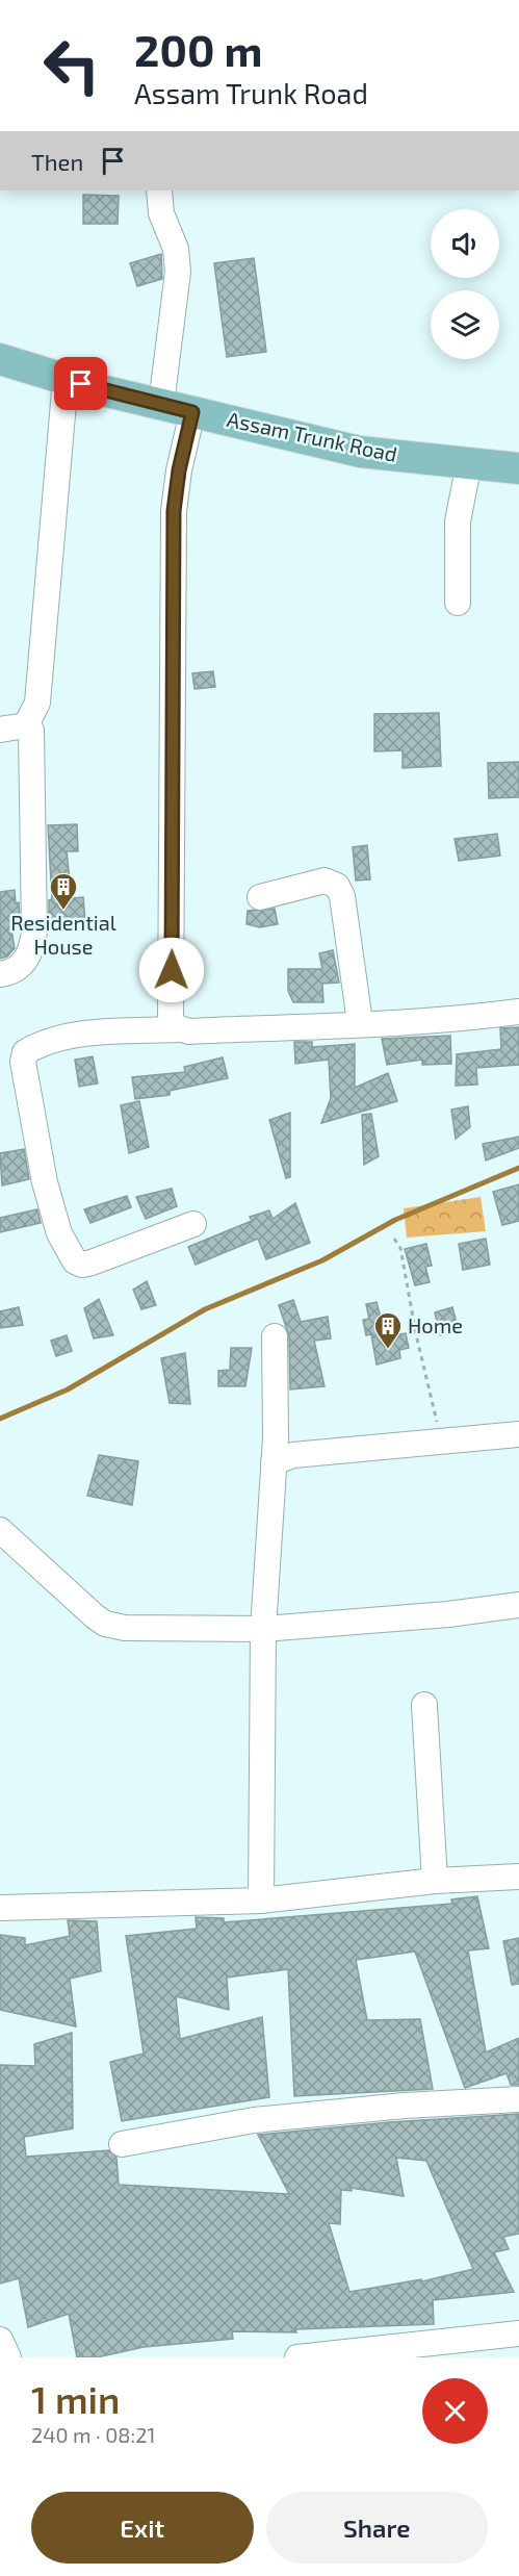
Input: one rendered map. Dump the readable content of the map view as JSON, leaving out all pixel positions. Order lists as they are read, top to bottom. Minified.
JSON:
{"streets":{"main road":["Assam Trunk Road"]},"places":{"building":["Residential House","Home"]},"page":{"turn":["200 m","Assam Trunk Road"],"then":"Then","heading":["1 min","240 m · 08:21"],"buttons":["Exit","Share"]}}
